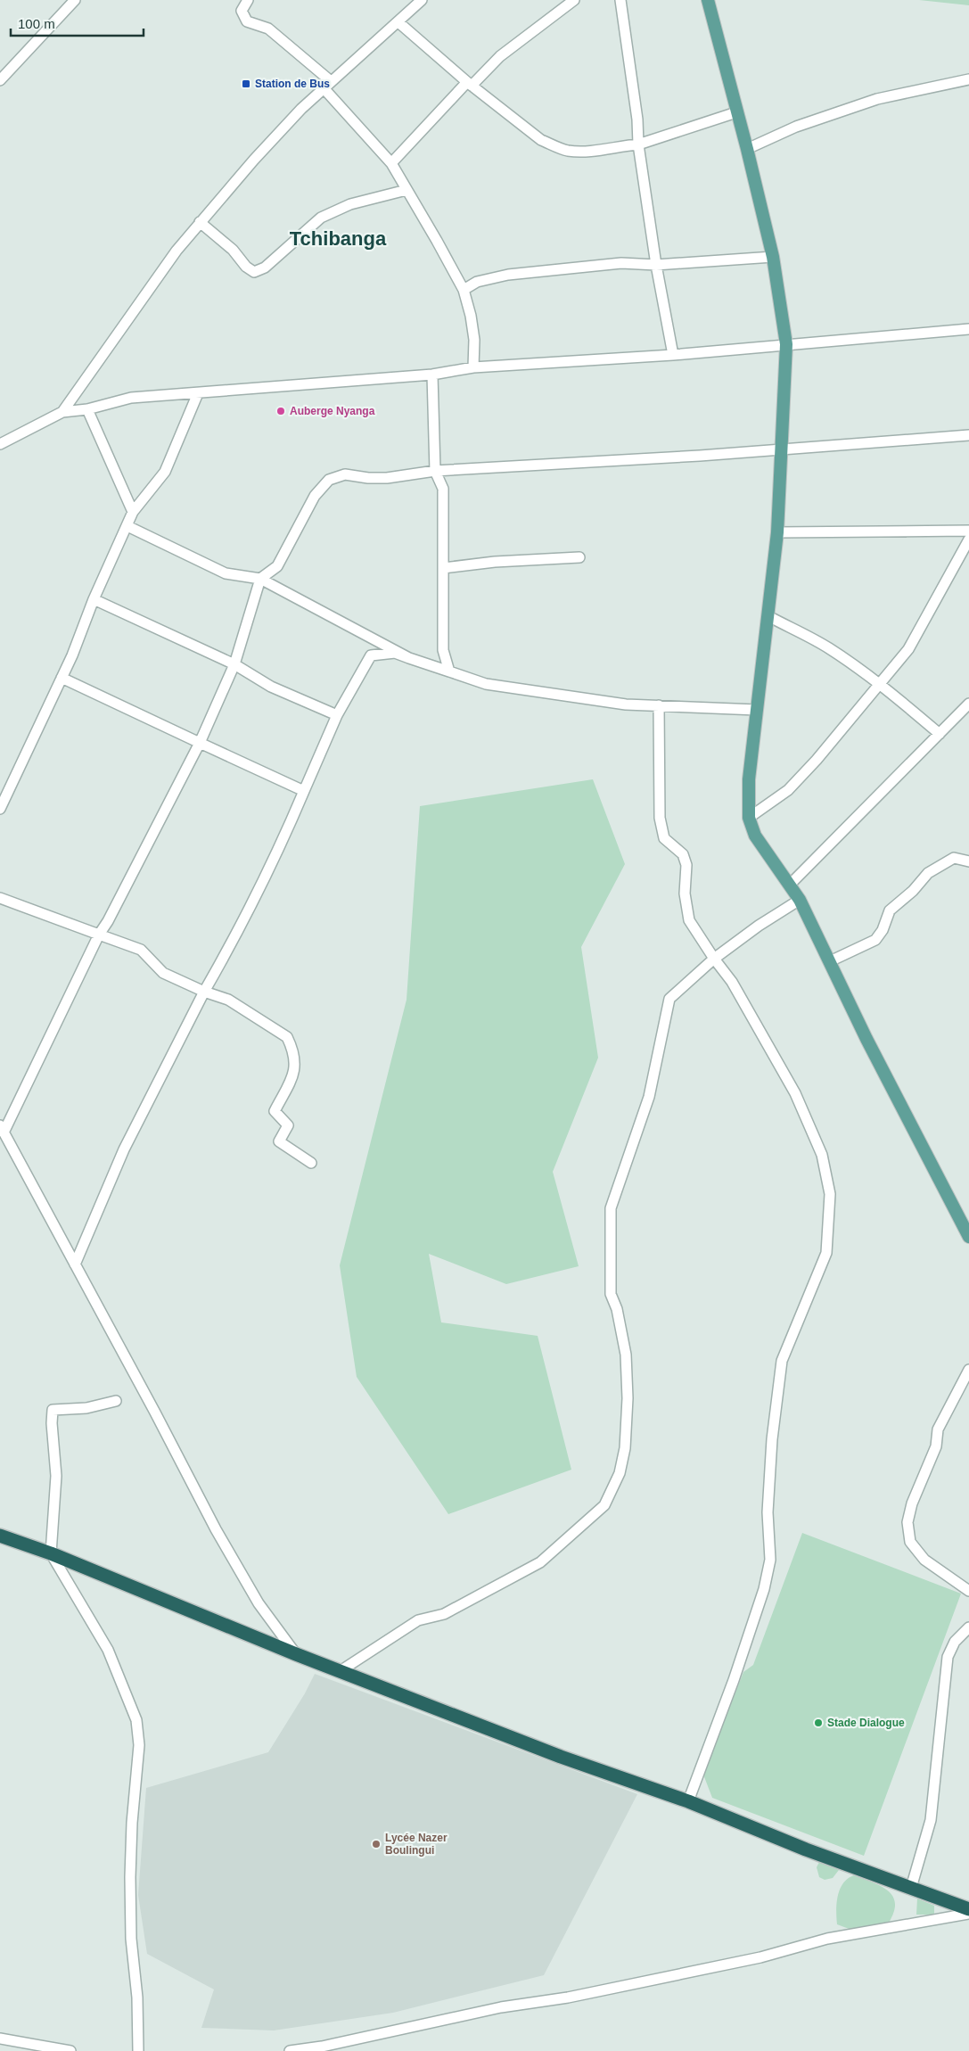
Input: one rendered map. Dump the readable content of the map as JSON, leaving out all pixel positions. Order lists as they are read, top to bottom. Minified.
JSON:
{"districts":["Tchibanga"],"places":{"transit":["Station de Bus"],"other":["Auberge Nyanga","Stade Dialogue","Lycée Nazer Boulingui"]},"scale_bar":"100 m"}
